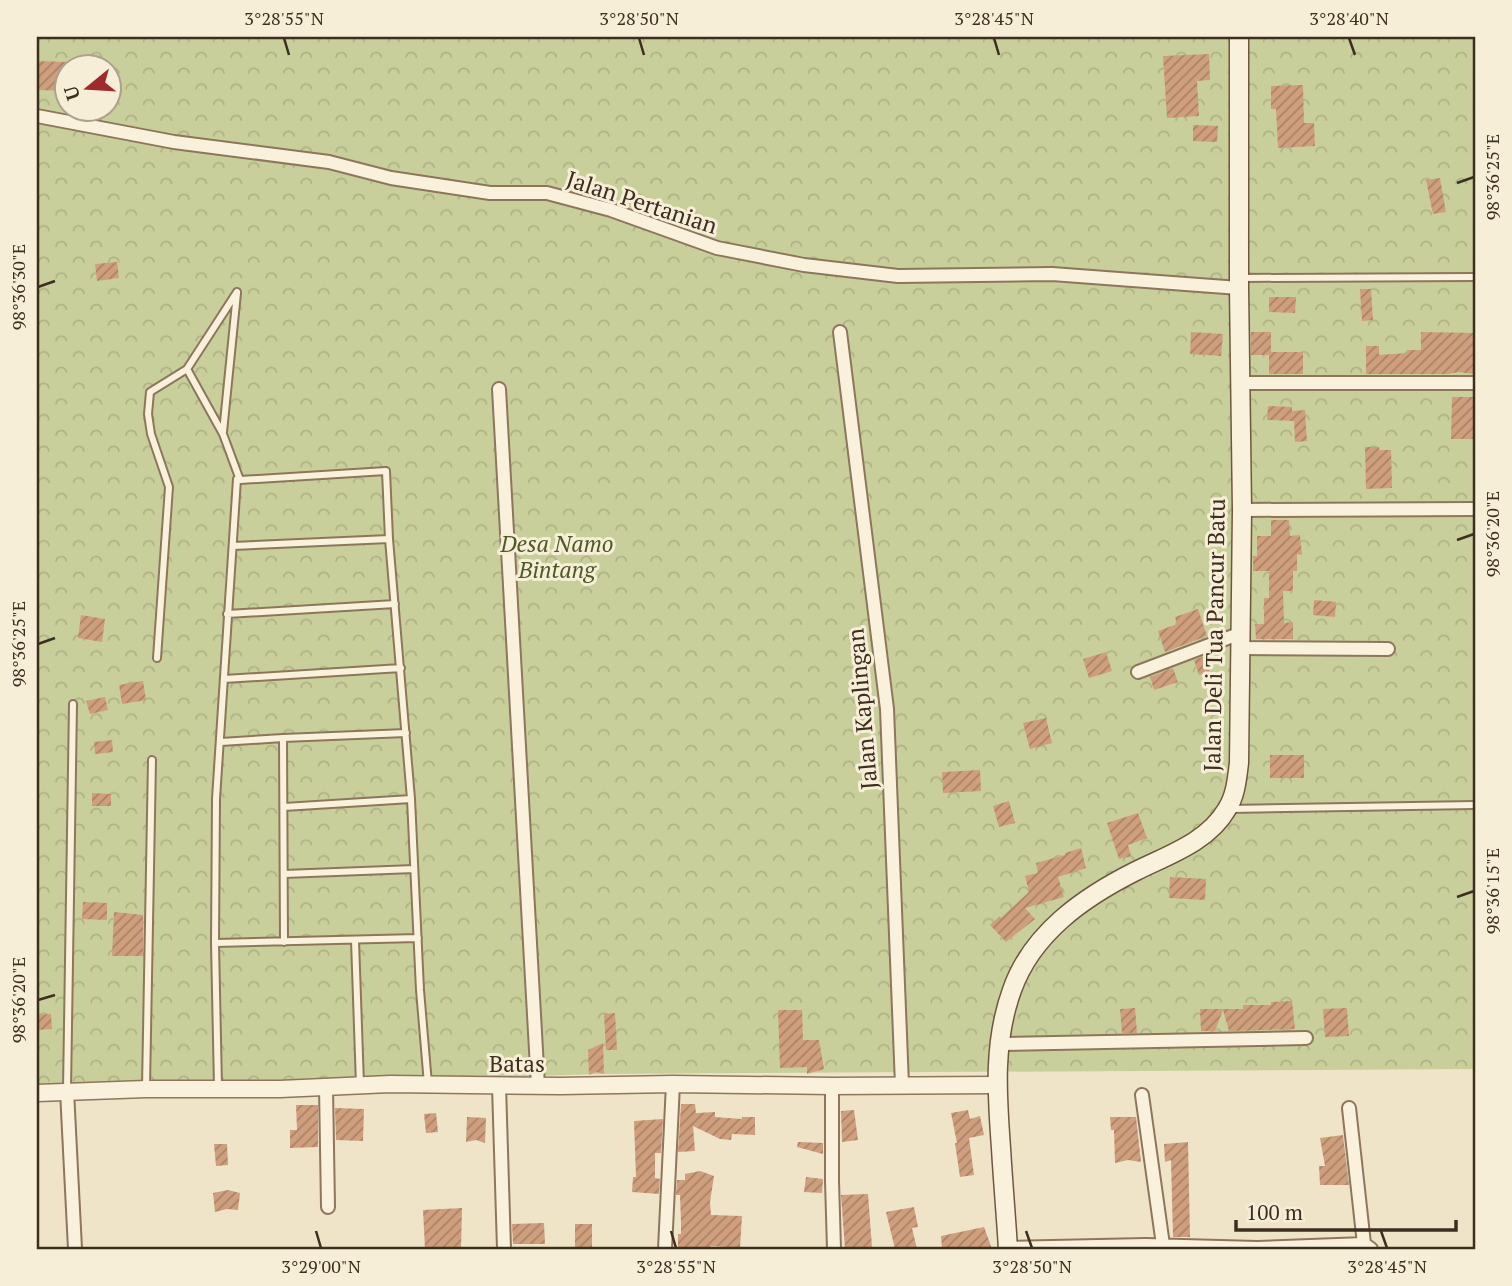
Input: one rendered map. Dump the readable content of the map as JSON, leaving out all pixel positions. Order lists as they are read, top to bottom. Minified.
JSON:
{"streets":{"main road":["Jalan Deli Tua Pancur Batu"],"street":["Jalan Pertanian","Jalan Kaplingan","Batas"]},"crossings":[["Jalan Pertanian","Jalan Deli Tua Pancur Batu"],["Jalan Deli Tua Pancur Batu","Batas"],["Jalan Kaplingan","Batas"]],"parks":["Desa Namo Bintang"],"scale_bar":"100 m","north":"left","coordinates":["3°28'55\"N","3°28'50\"N","3°28'45\"N","3°28'40\"N","98°36'25\"E","98°36'30\"E","98°36'20\"E","98°36'15\"E","3°29'00\"N"]}
